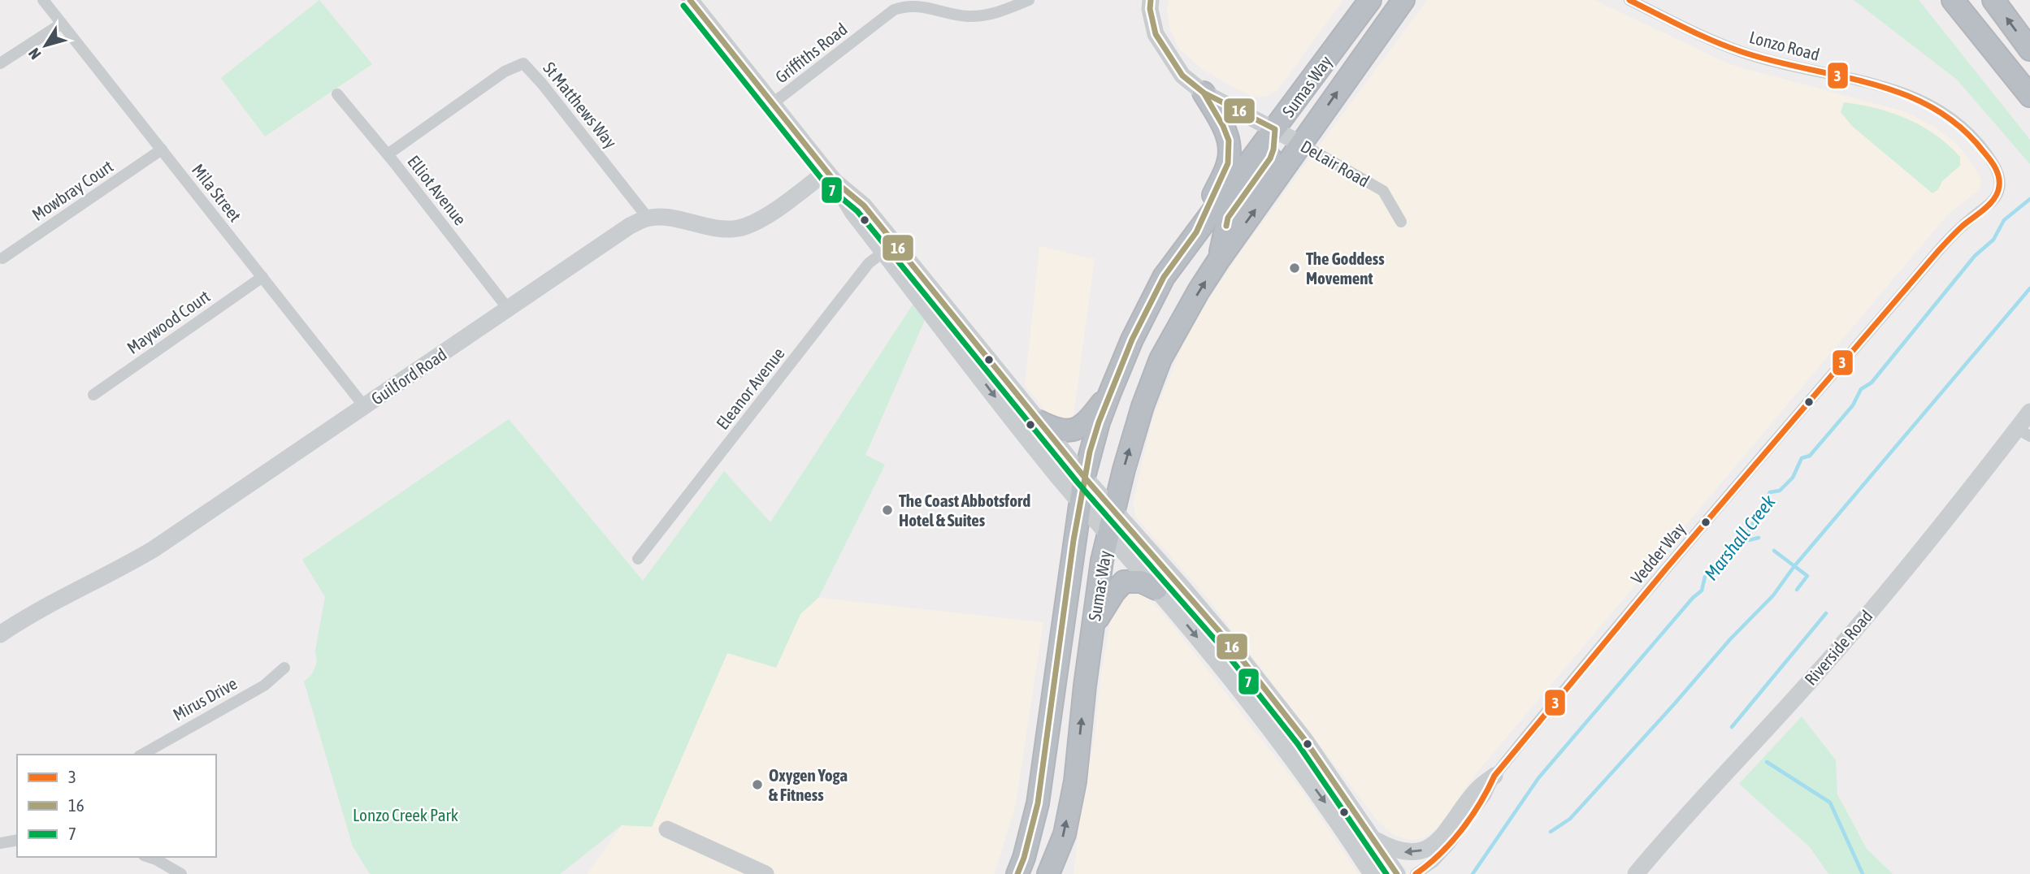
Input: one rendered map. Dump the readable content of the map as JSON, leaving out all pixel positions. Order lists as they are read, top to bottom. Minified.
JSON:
{"streets":{"highway":["Sumas Way"],"main road":["DeLair Road","Guilford Road","Riverside Road"],"street":["Lonzo Road","Griffiths Road","St Matthews Way","Mowbray Court","Elliot Avenue","Mila Street","Maywood Court","Eleanor Avenue","Vedder Way","Mirus Drive"]},"crossings":[["Lonzo Road","Vedder Way"],["Sumas Way","DeLair Road"],["St Matthews Way","Elliot Avenue"],["St Matthews Way","Guilford Road"],["Mowbray Court","Mila Street"],["Elliot Avenue","Guilford Road"],["Mila Street","Maywood Court"],["Mila Street","Guilford Road"]],"water":["Marshall Creek"],"parks":["Lonzo Creek Park"],"places":["The Goddess Movement","The Coast Abbotsford Hotel & Suites","Oxygen Yoga & Fitness"],"lines":["transit line 3","transit line 16","transit line 7"],"legend":["3","16","7"],"north":"bottom left"}
